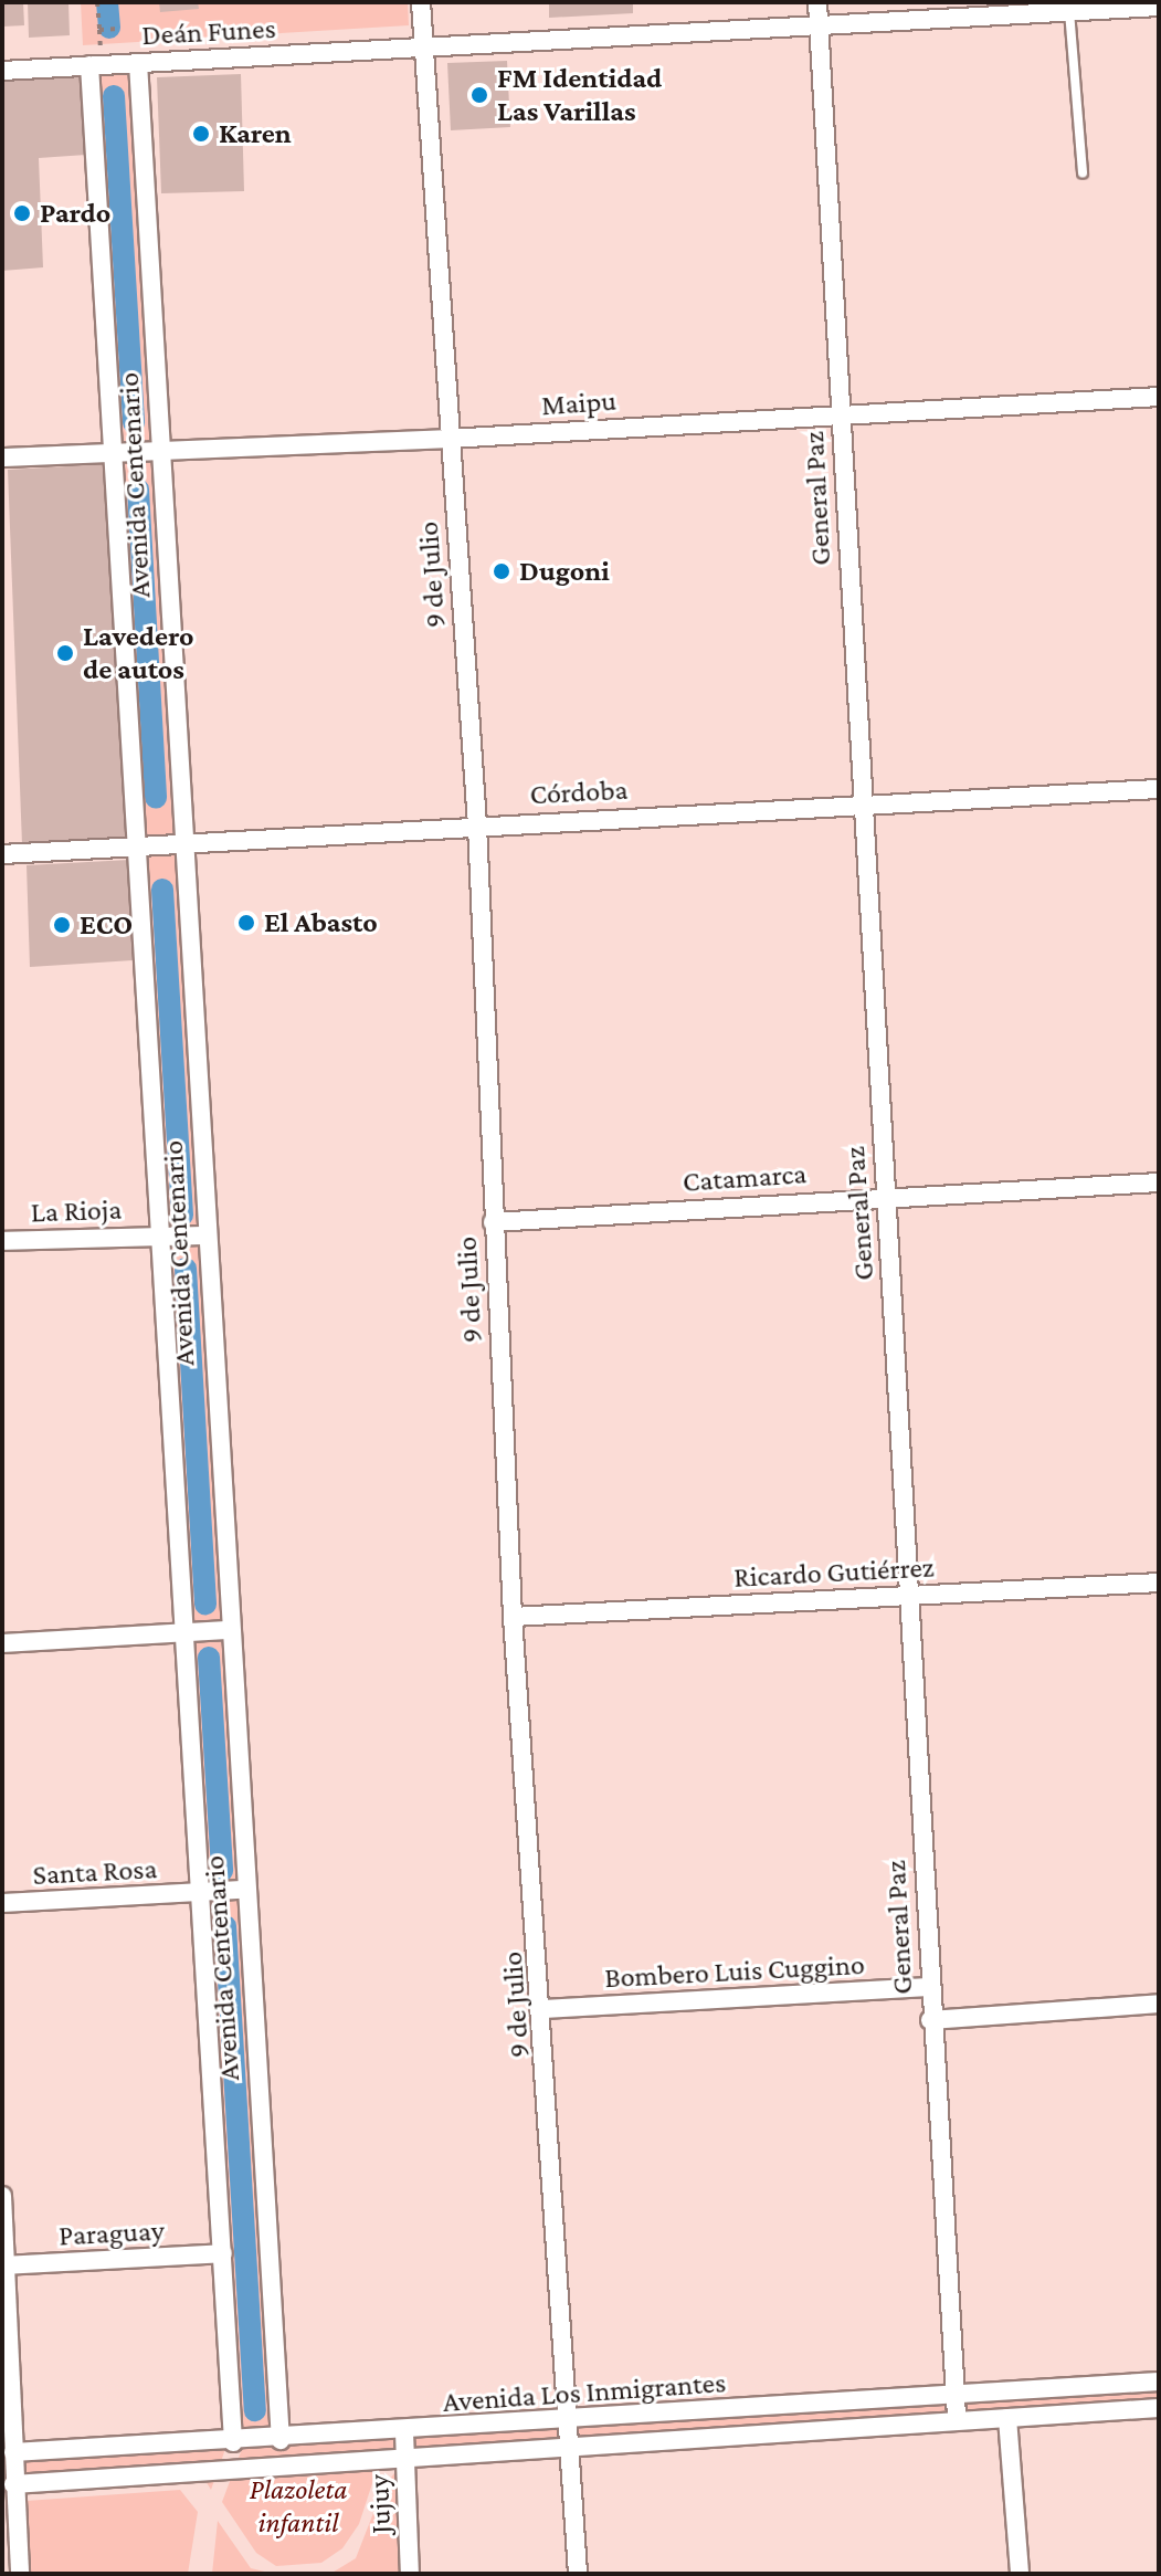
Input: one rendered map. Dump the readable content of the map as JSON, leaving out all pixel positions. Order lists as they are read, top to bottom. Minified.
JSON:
{"streets":{"street":["Deán Funes","Maipu","Avenida Centenario","General Paz","9 de Julio","Córdoba","Catamarca","La Rioja","Ricardo Gutiérrez","Santa Rosa","Bombero Luis Cuggino","Paraguay","Avenida Los Inmigrantes","Jujuy"]},"crossings":[["Deán Funes","Avenida Centenario"],["Deán Funes","General Paz"],["Deán Funes","9 de Julio"],["Maipu","Avenida Centenario"],["Maipu","General Paz"],["Maipu","9 de Julio"],["Avenida Centenario","Córdoba"],["Avenida Centenario","La Rioja"],["Avenida Centenario","Santa Rosa"],["Avenida Centenario","Paraguay"],["Avenida Centenario","Avenida Los Inmigrantes"],["General Paz","Córdoba"],["General Paz","Catamarca"],["General Paz","Ricardo Gutiérrez"],["General Paz","Bombero Luis Cuggino"],["General Paz","Avenida Los Inmigrantes"],["9 de Julio","Córdoba"],["9 de Julio","Catamarca"],["9 de Julio","Ricardo Gutiérrez"],["9 de Julio","Bombero Luis Cuggino"],["9 de Julio","Avenida Los Inmigrantes"],["Avenida Los Inmigrantes","Jujuy"]],"parks":["Plazoleta infantil"],"places":["FM Identidad Las Varillas","Karen","Pardo","Dugoni","Lavedero de autos","El Abasto","ECO"]}
